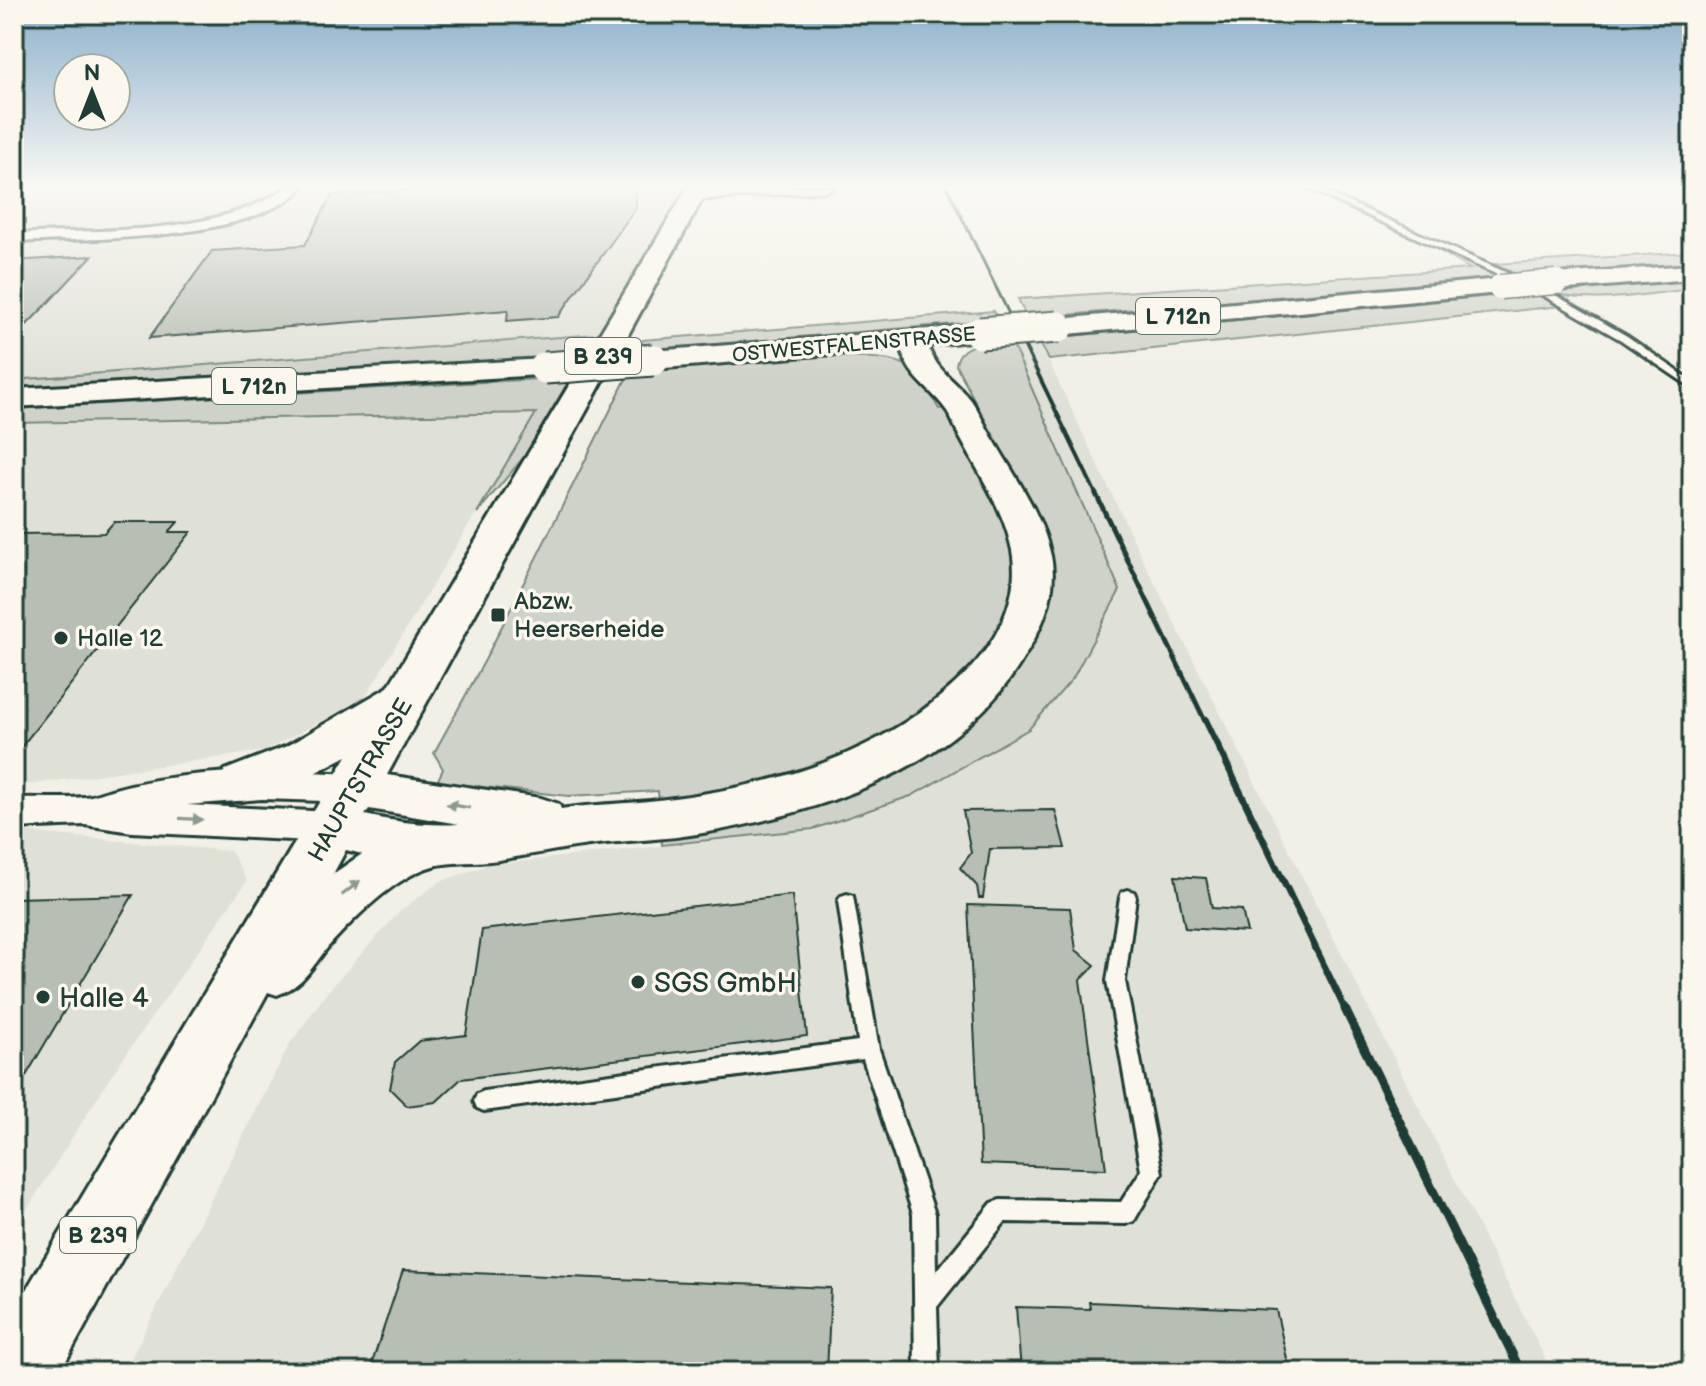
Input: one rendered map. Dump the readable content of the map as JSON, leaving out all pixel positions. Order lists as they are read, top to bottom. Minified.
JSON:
{"streets":{"main road":["L 712n","OSTWESTFALENSTRASSE","B 239","HAUPTSTRASSE"]},"places":{"transit":["Abzw. Heerserheide"],"other":["Halle 12","SGS GmbH","Halle 4"]},"north":"top"}
